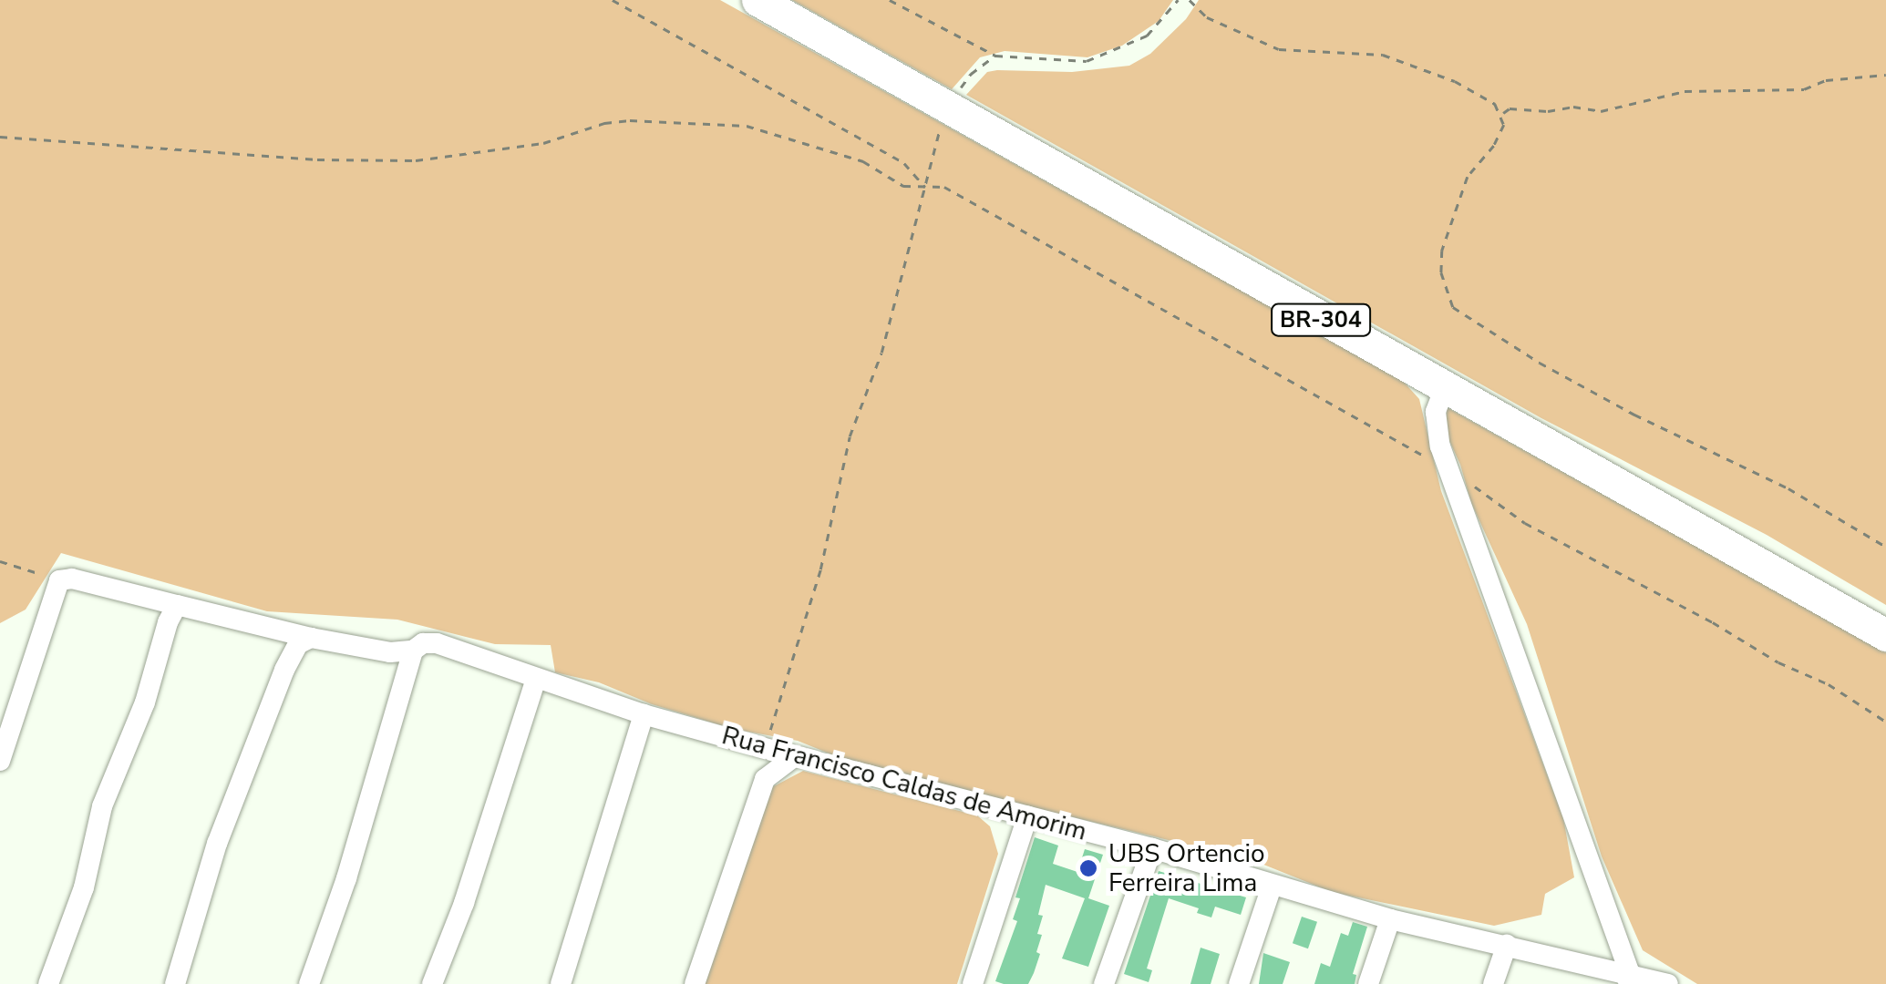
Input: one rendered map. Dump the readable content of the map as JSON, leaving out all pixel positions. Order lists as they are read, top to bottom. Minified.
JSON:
{"streets":{"highway":["BR-304"],"street":["Rua Francisco Caldas de Amorim"]},"places":["UBS Ortencio Ferreira Lima"]}
